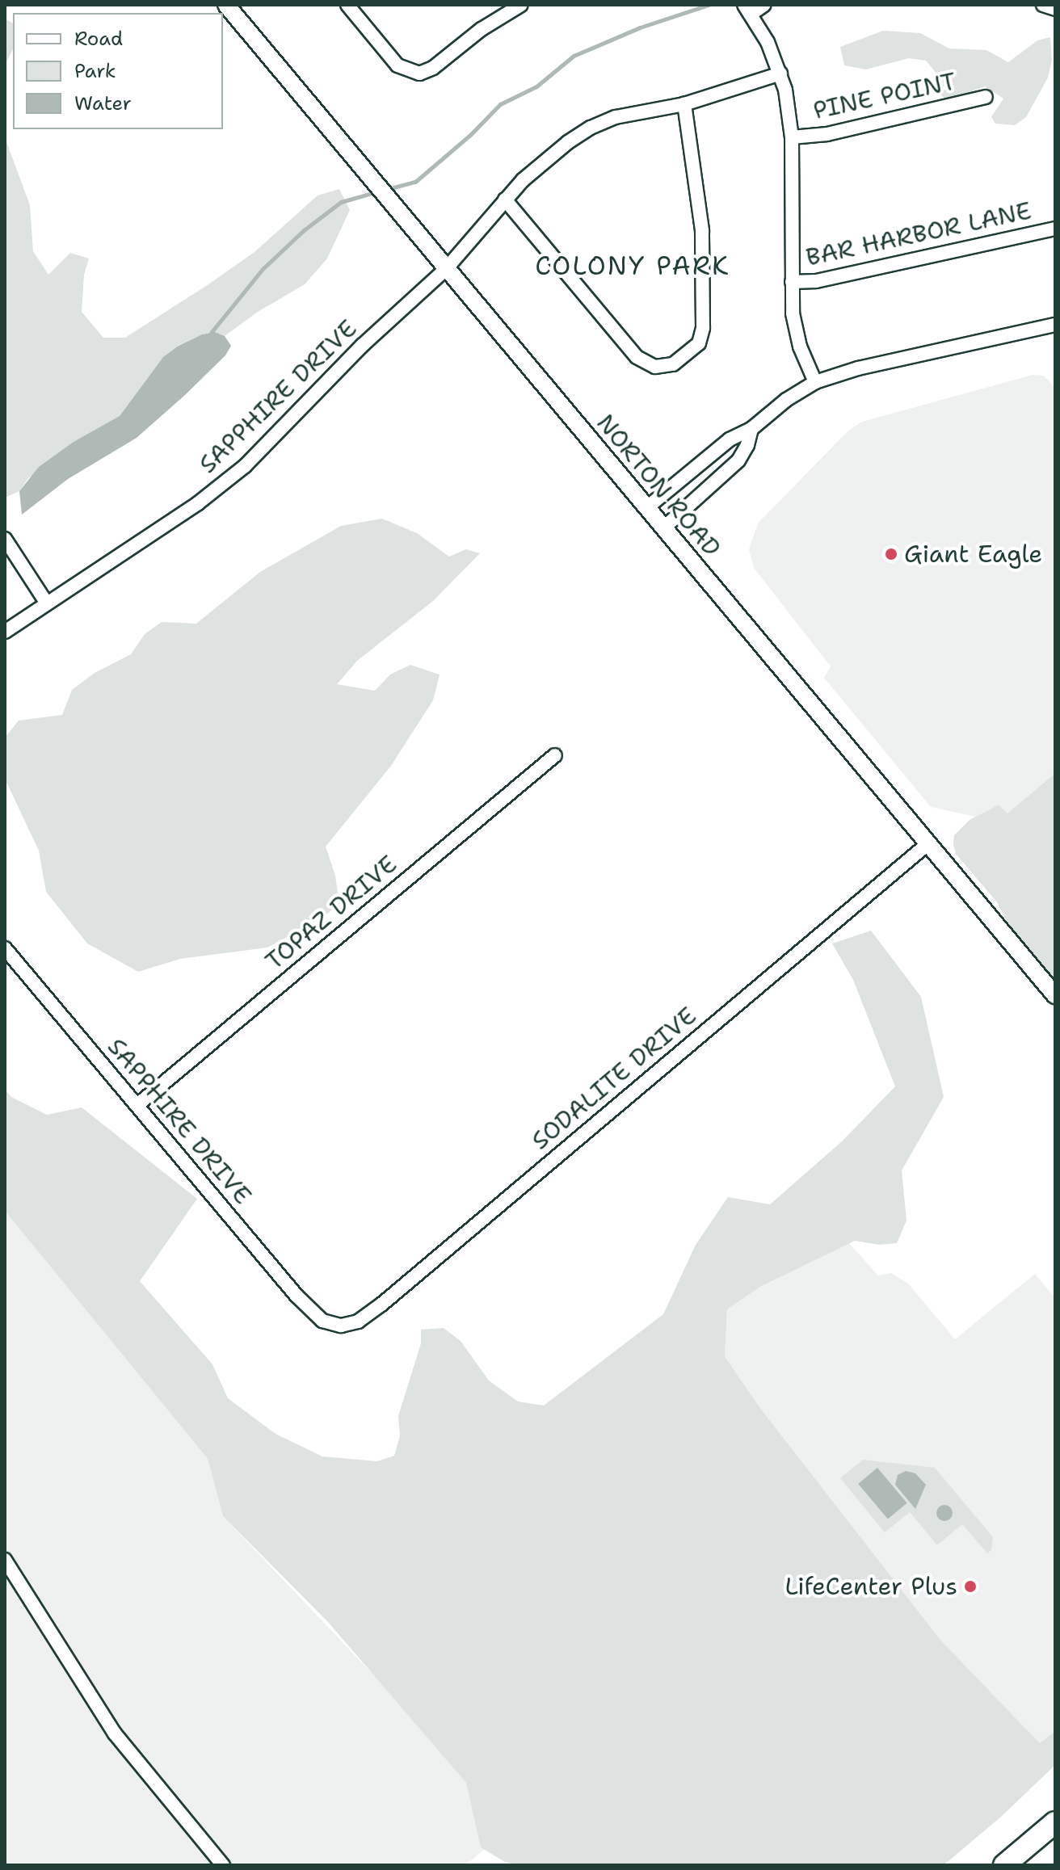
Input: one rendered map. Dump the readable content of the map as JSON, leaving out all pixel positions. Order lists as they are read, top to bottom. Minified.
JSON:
{"streets":{"street":["PINE POINT","BAR HARBOR LANE","SAPPHIRE DRIVE","NORTON ROAD","TOPAZ DRIVE","SODALITE DRIVE"]},"crossings":[["SAPPHIRE DRIVE","NORTON ROAD"],["SAPPHIRE DRIVE","TOPAZ DRIVE"],["SAPPHIRE DRIVE","SODALITE DRIVE"],["NORTON ROAD","SODALITE DRIVE"]],"districts":["COLONY PARK"],"places":["Giant Eagle","LifeCenter Plus"],"legend":["Road","Park","Water"]}
